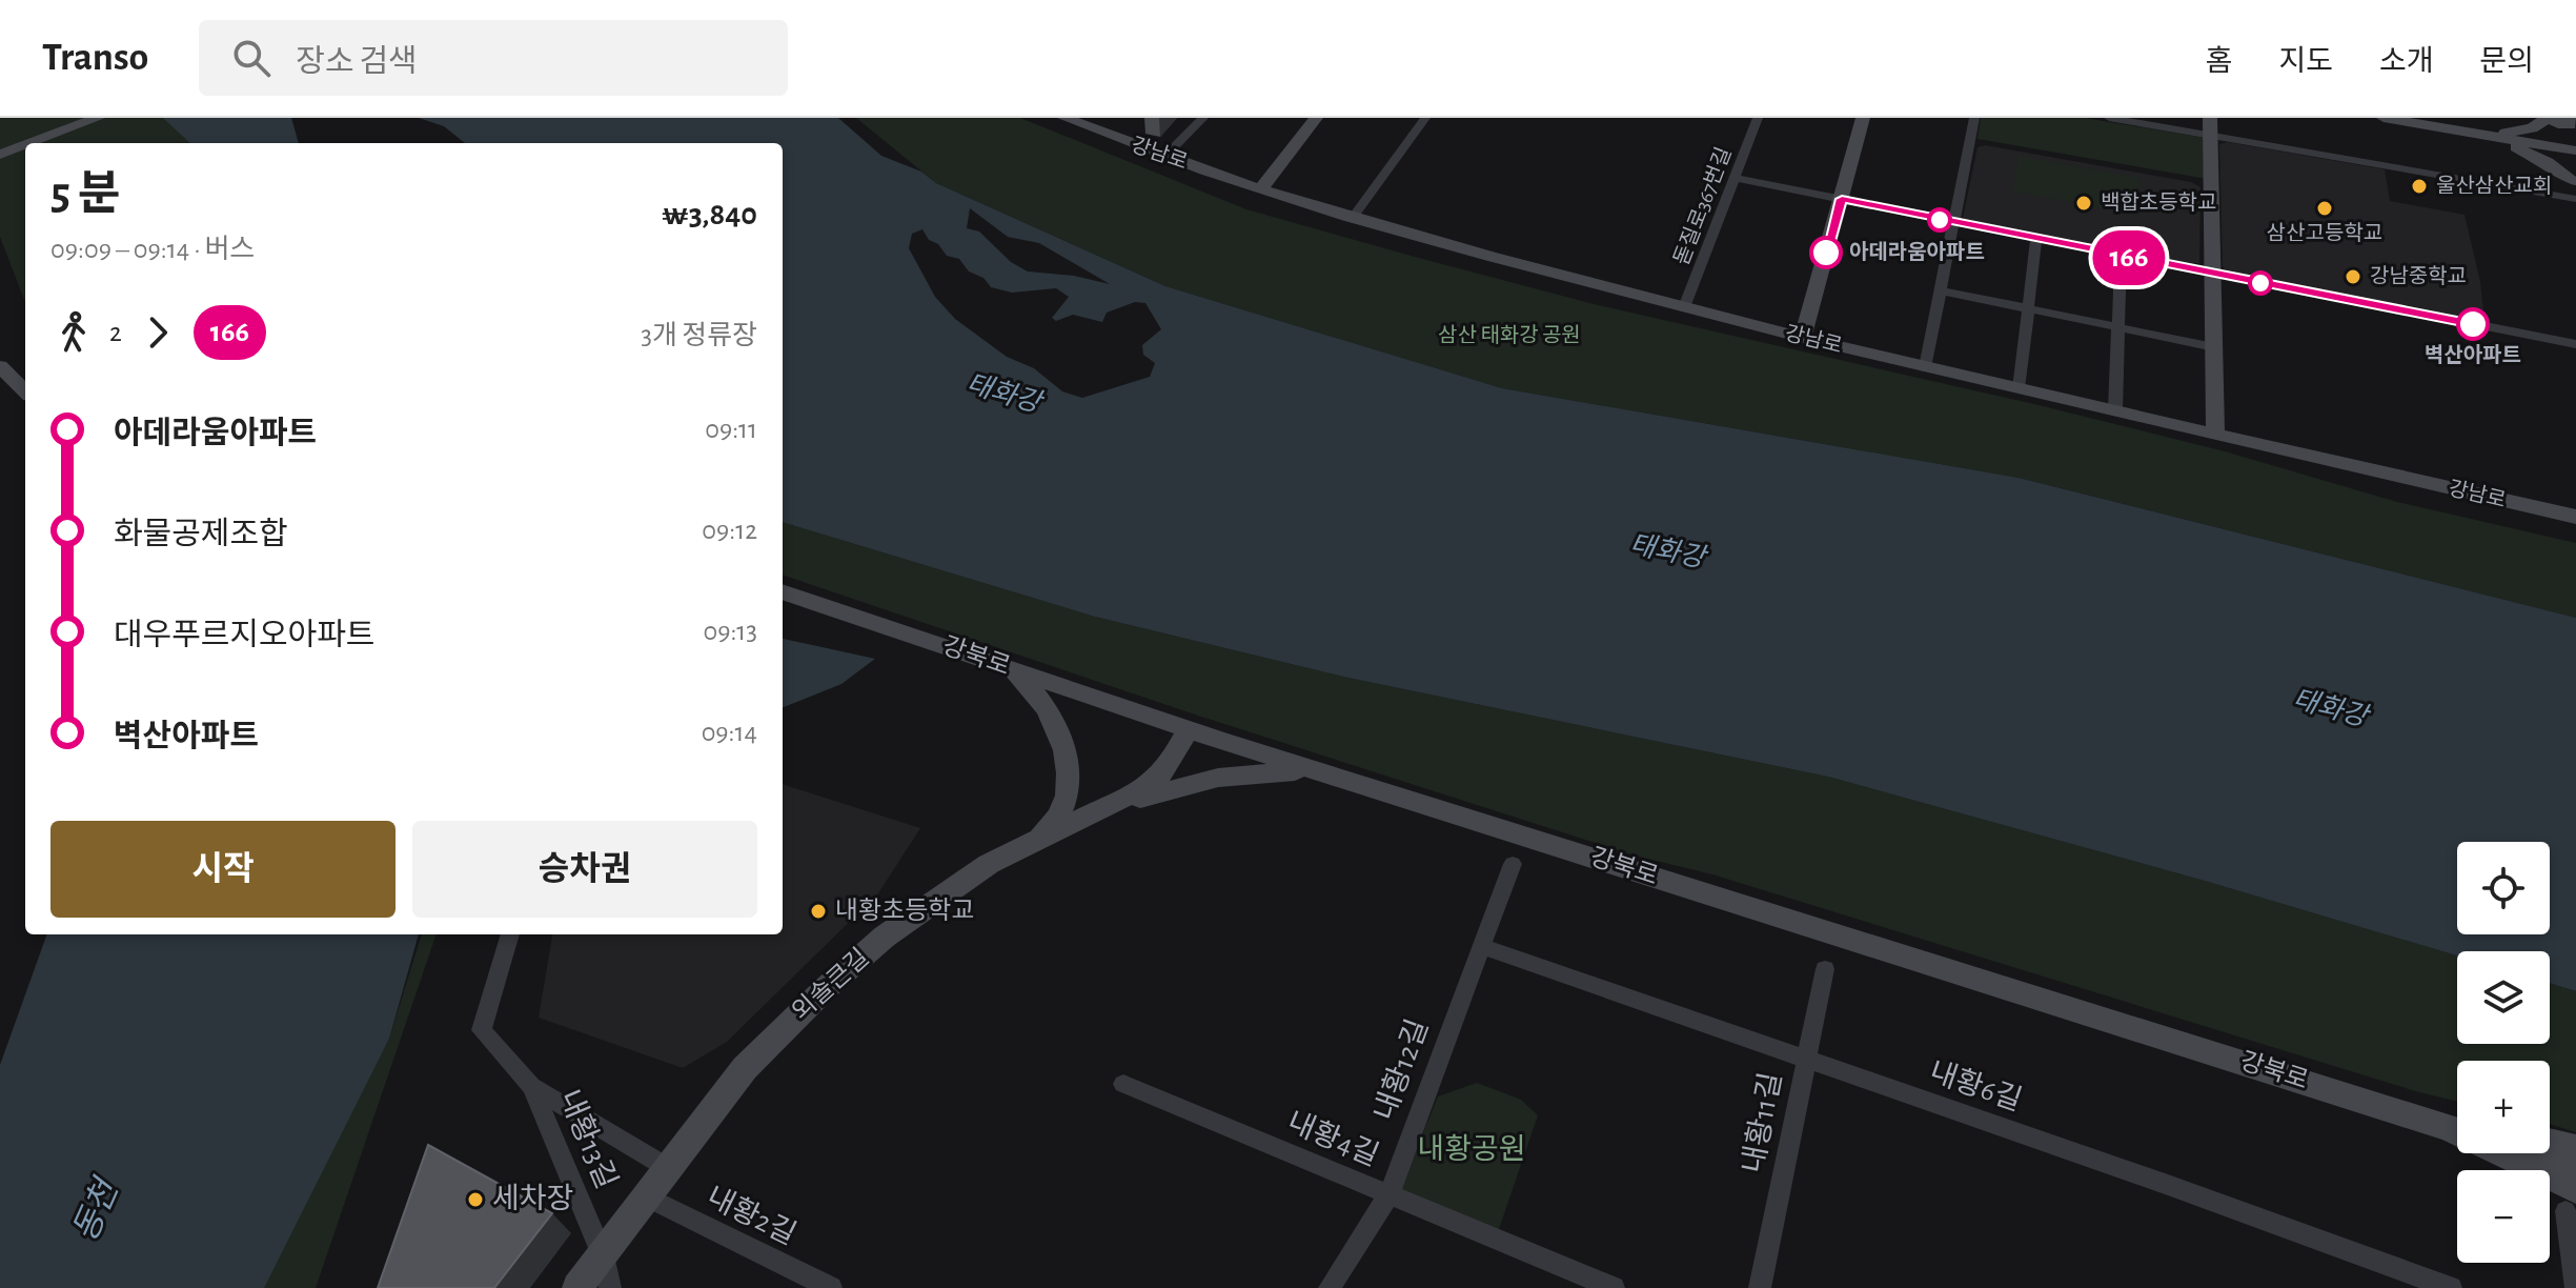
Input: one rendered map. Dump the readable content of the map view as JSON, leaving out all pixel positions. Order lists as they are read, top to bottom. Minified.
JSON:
{"streets":{"main road":["강남로","강북로","외솔큰길"],"street":["돋질로367번길","내황12길","내황6길","내황11길","내황13길","내황4길","내황2길"]},"crossings":[["강남로","돋질로367번길"],["강북로","외솔큰길"],["외솔큰길","내황13길"],["외솔큰길","내황2길"],["내황12길","내황6길"],["내황12길","내황4길"],["내황6길","내황11길"]],"water":["태화강","동천"],"parks":["삼산 태화강 공원","내황공원"],"places":["울산삼산교회","백합초등학교","삼산고등학교","아데라움아파트","강남중학교","벽산아파트","내황초등학교","세차장"],"lines":["bus line 166"],"page":{"header":"Transo","search":"장소 검색","nav":["홈","지도","소개","문의"],"on_map":"166","heading":["5 분","09:09 – 09:14 · 버스","₩3,840"],"legs":["2","166","3개 정류장"],"list":[{"name":"아데라움아파트","value":"09:11"},{"name":"화물공제조합","value":"09:12"},{"name":"대우푸르지오아파트","value":"09:13"},{"name":"벽산아파트","value":"09:14"}],"buttons":["시작","승차권"],"map_buttons":["+","−"]}}
